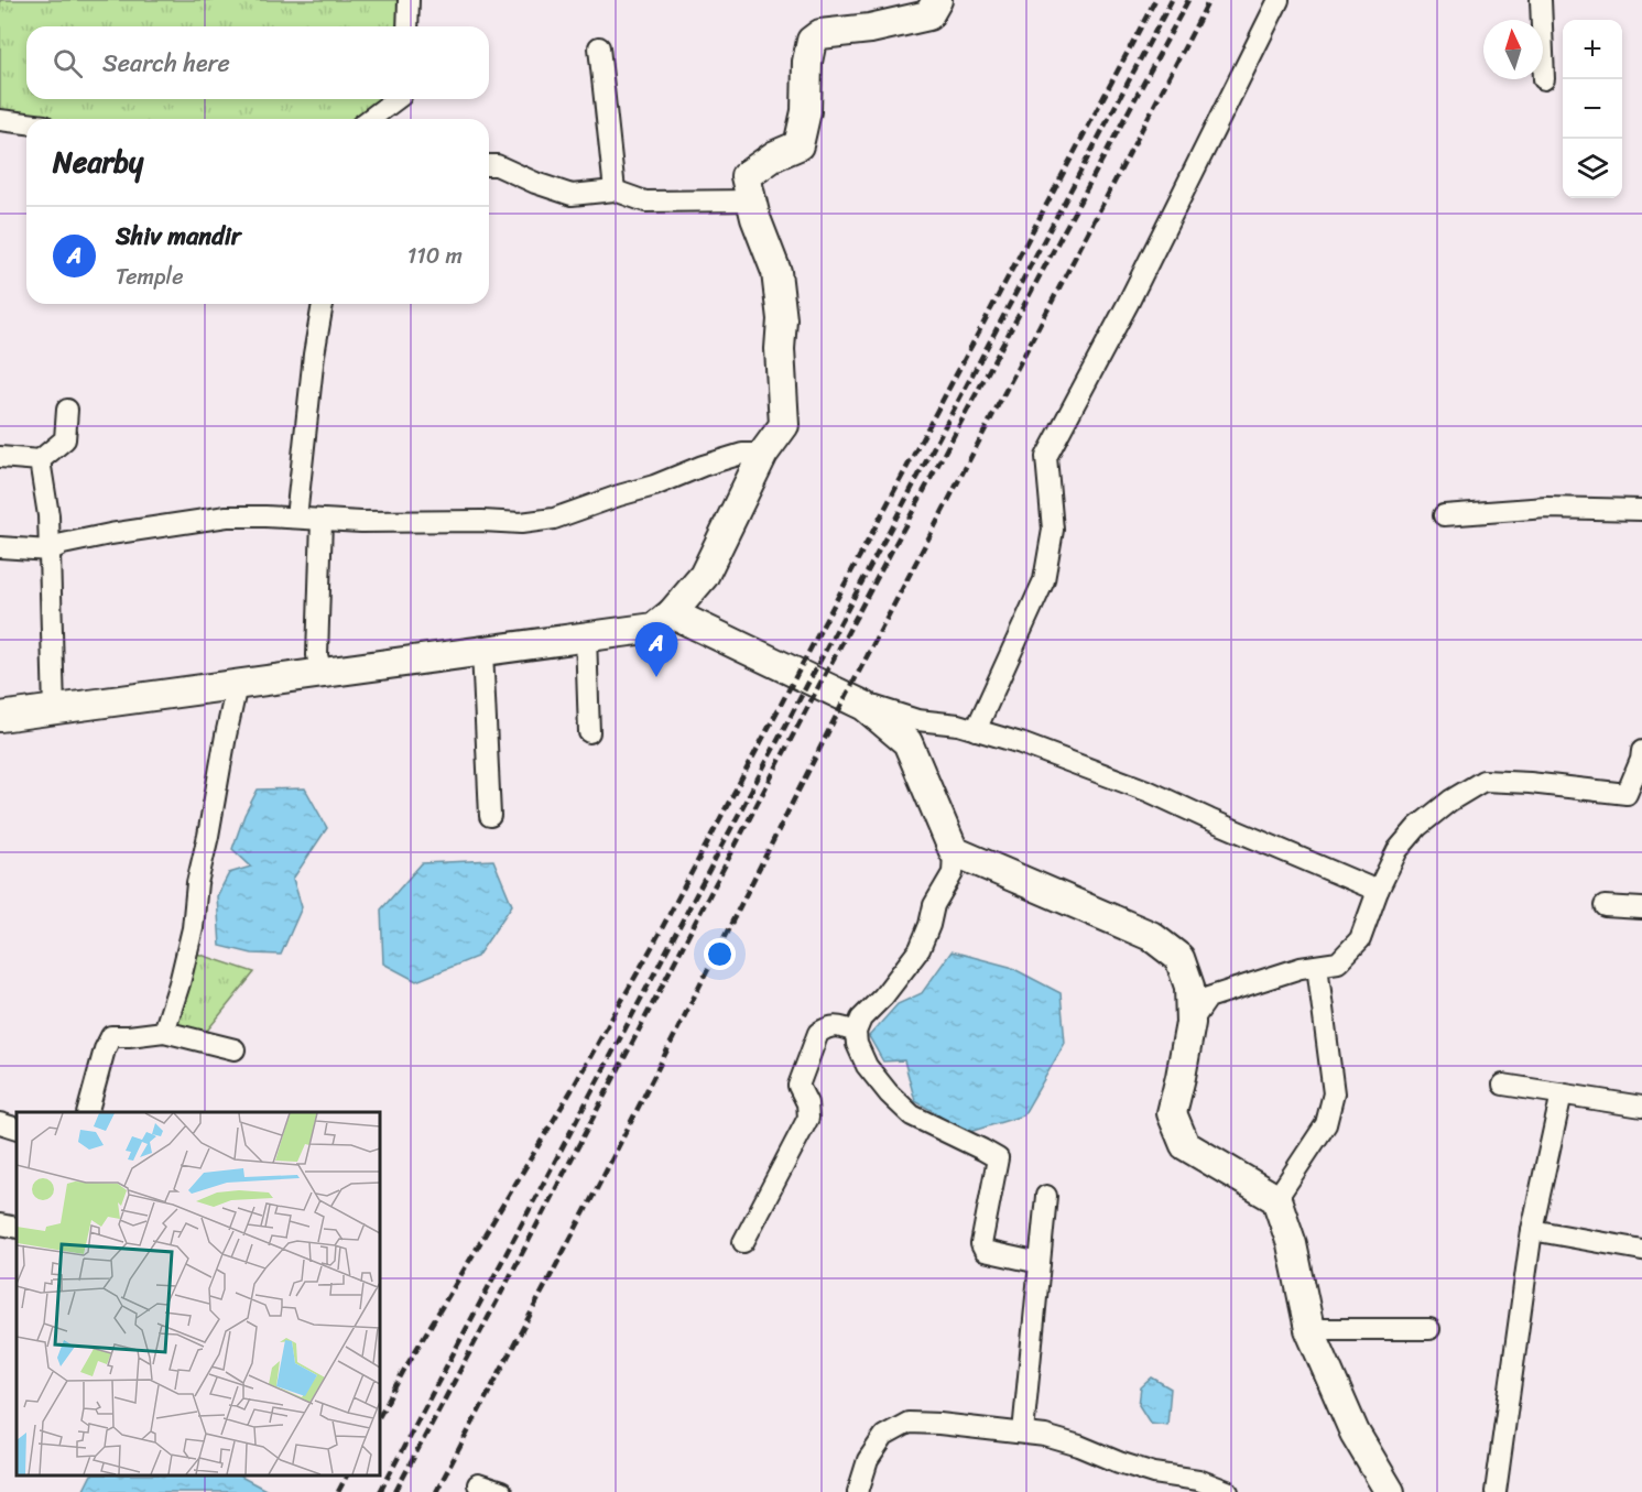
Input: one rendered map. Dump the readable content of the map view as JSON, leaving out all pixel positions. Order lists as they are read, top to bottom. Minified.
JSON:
{"north":"top","page":{"map_buttons":["+","−"],"search":"Search here","heading":"Nearby","list":[{"mark":"A","name":"Shiv mandir","note":"Temple","value":"110 m"}],"pins":"A"}}
